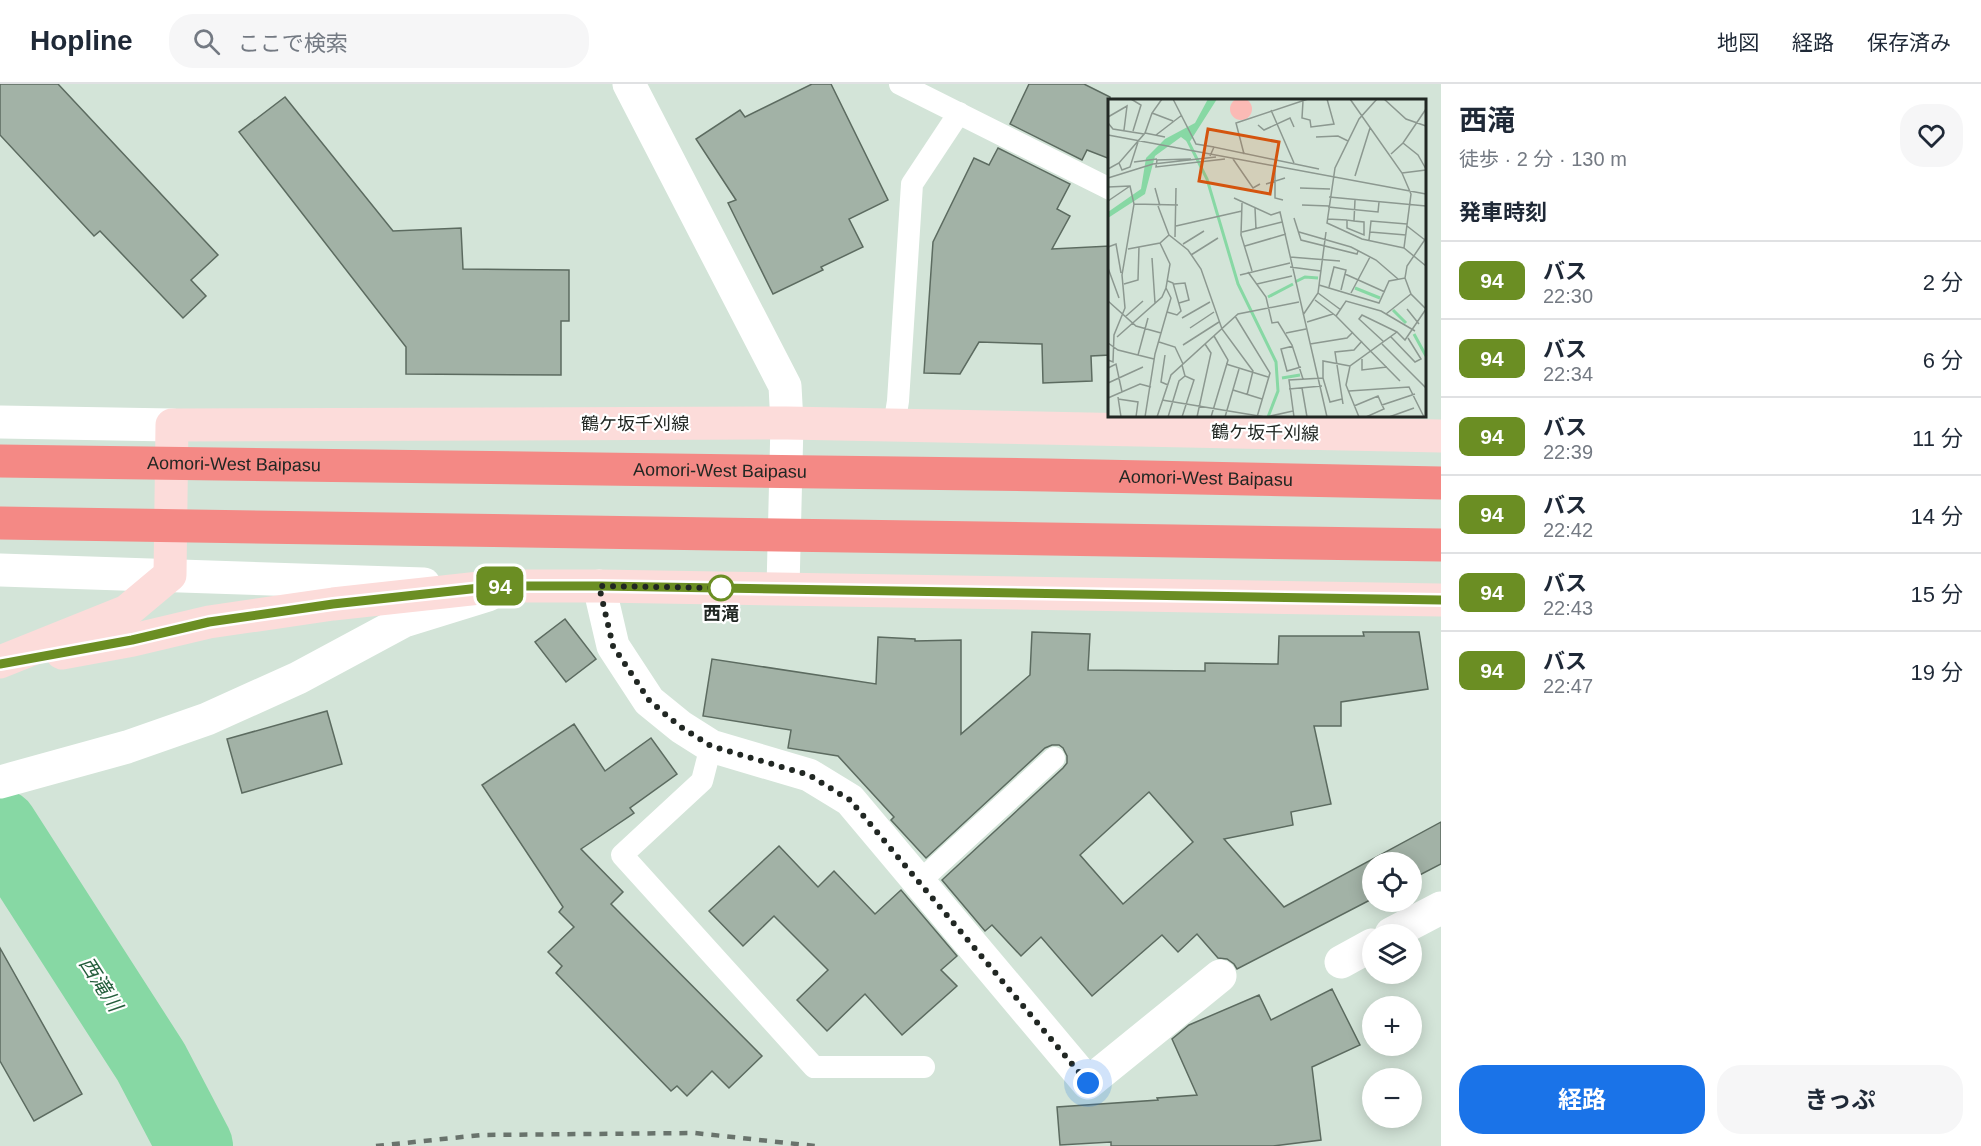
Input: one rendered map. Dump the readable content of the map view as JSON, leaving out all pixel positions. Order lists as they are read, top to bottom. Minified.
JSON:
{"streets":{"highway":["Aomori-West Baipasu"],"main road":["鶴ケ坂千刈線"]},"water":["西滝川"],"places":["西滝"],"lines":["bus line 94"],"page":{"header":"Hopline","search":"ここで検索","nav":["地図","経路","保存済み"],"on_map":"94","heading":[["西滝","徒歩 · 2 分 · 130 m"],"発車時刻"],"list":[{"mark":"94","name":"バス","note":"22:30","value":"2 分"},{"mark":"94","name":"バス","note":"22:34","value":"6 分"},{"mark":"94","name":"バス","note":"22:39","value":"11 分"},{"mark":"94","name":"バス","note":"22:42","value":"14 分"},{"mark":"94","name":"バス","note":"22:43","value":"15 分"},{"mark":"94","name":"バス","note":"22:47","value":"19 分"}],"map_buttons":["+","−"],"buttons":["経路","きっぷ"]}}
